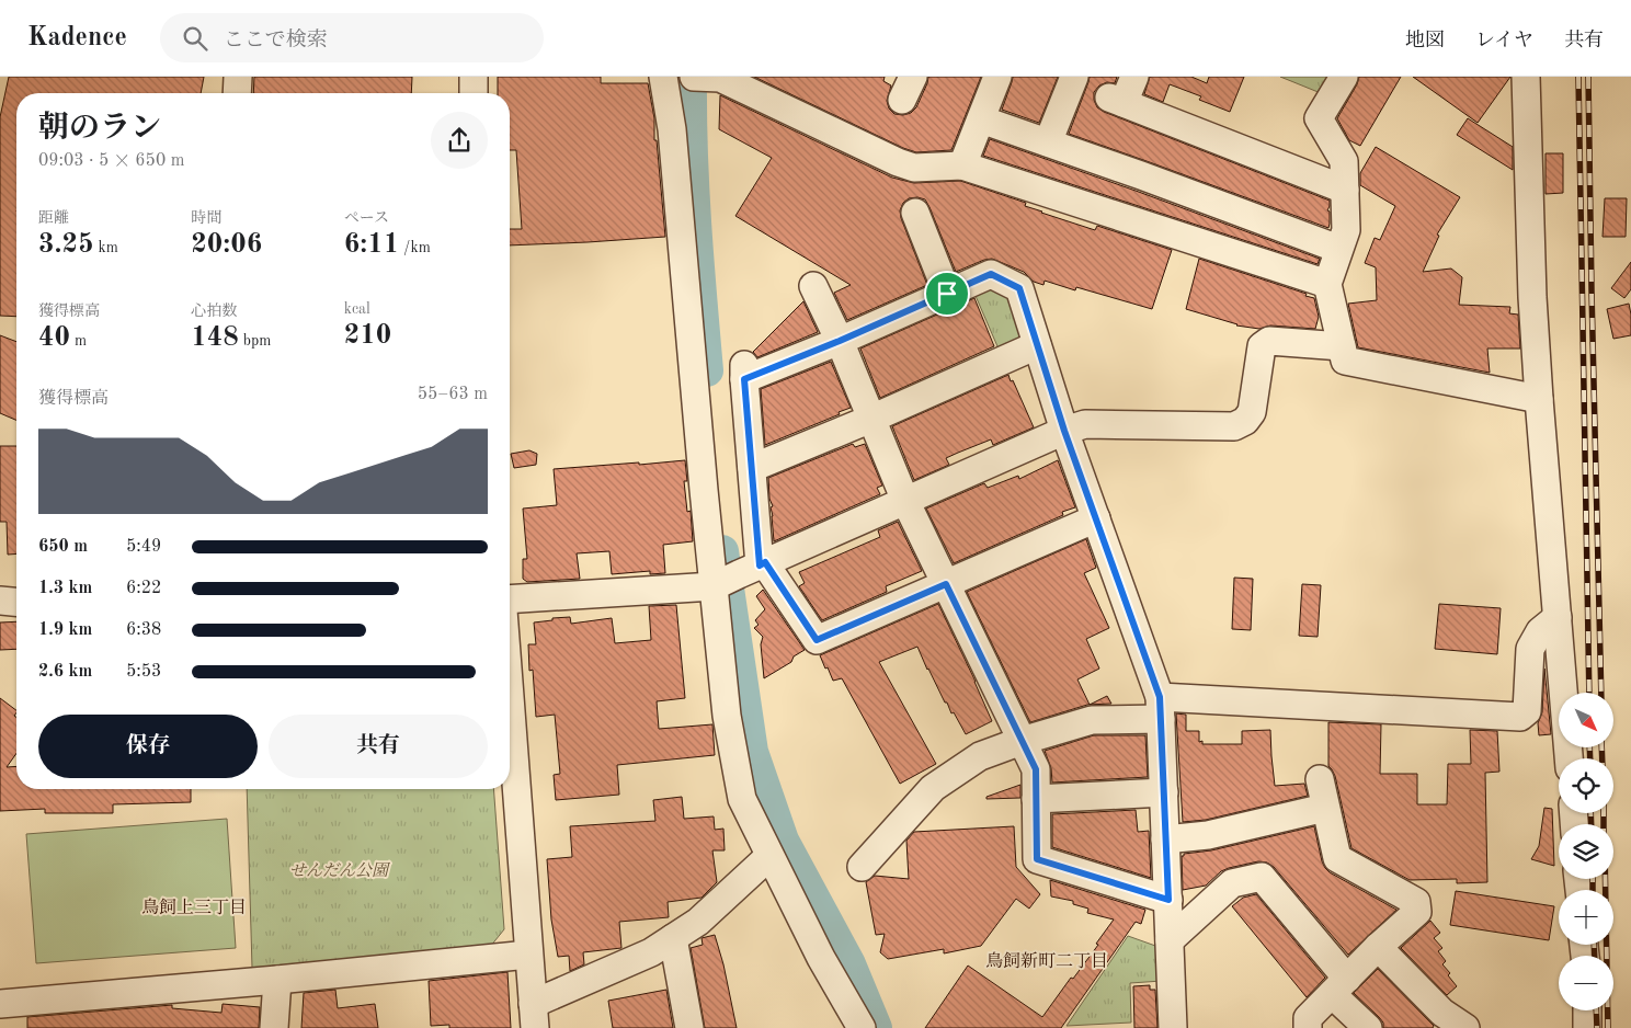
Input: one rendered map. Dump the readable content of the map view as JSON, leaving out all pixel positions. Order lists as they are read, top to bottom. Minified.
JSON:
{"districts":["鳥飼上三丁目","鳥飼新町二丁目"],"parks":["せんだん公園"],"north":"bottom right","page":{"header":"Kadence","search":"ここで検索","nav":["地図","レイヤ","共有"],"heading":["朝のラン","09:03 · 5 × 650 m"],"stats":[["距離","3.25 km"],["時間","20:06"],["ペース","6:11 /km"],["獲得標高","40 m"],["心拍数","148 bpm"],["kcal","210"]],"chart":["獲得標高","55–63 m"],"list":[{"name":"650 m","note":"5:49"},{"name":"1.3 km","note":"6:22"},{"name":"1.9 km","note":"6:38"},{"name":"2.6 km","note":"5:53"}],"map_buttons":["+","−"],"buttons":["保存","共有"]}}
